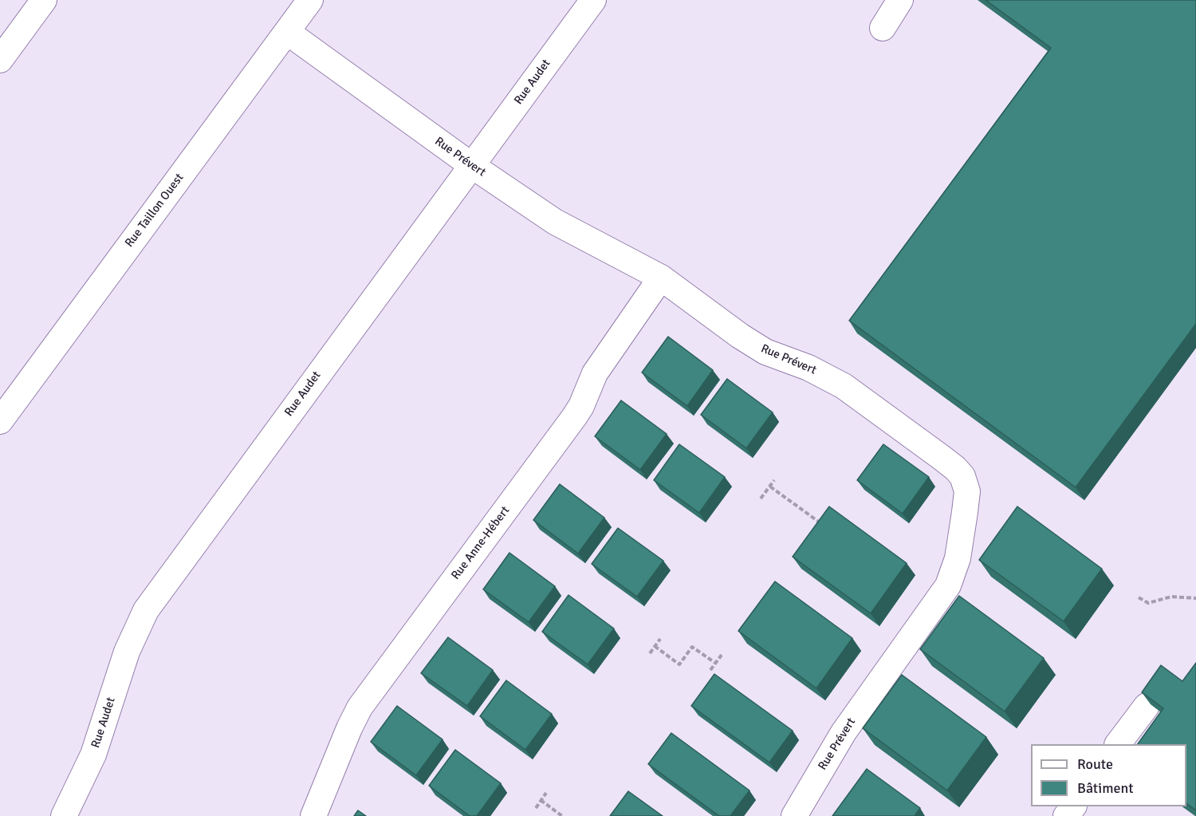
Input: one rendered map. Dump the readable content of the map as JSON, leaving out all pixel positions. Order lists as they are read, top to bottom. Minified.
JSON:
{"streets":{"street":["Rue Audet","Rue Prévert","Rue Taillon Ouest","Rue Anne-Hébert"]},"crossings":[["Rue Audet","Rue Prévert"],["Rue Prévert","Rue Taillon Ouest"],["Rue Prévert","Rue Anne-Hébert"]],"legend":["Route","Bâtiment"]}
